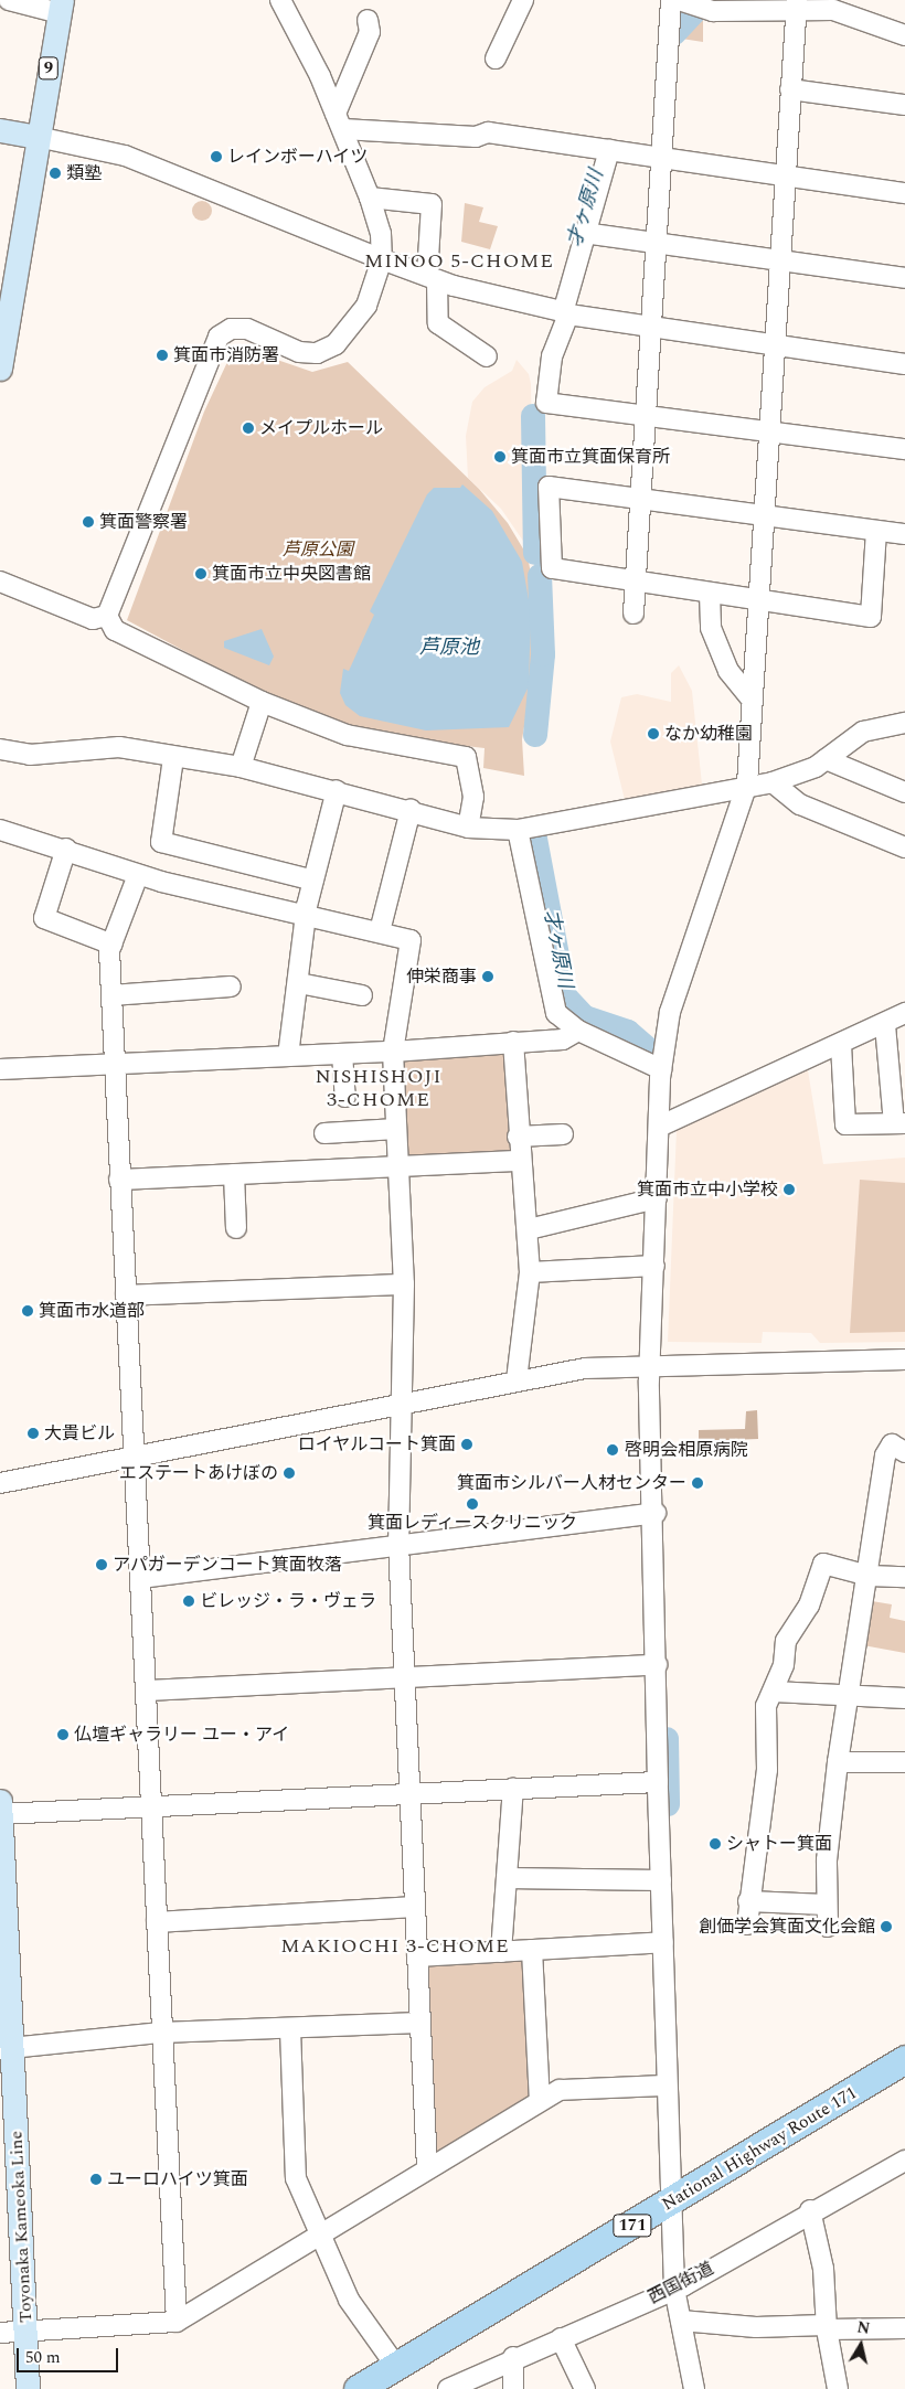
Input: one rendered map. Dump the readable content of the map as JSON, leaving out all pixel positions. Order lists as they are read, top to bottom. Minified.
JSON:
{"streets":{"highway":["National Highway Route 171","171"],"main road":["9","Toyonaka Kameoka Line"],"street":["西国街道"]},"districts":["MINOO 5-CHOME","NISHISHOJI 3-CHOME","MAKIOCHI 3-CHOME"],"water":["才ヶ原川","芦原池"],"parks":["芦原公園"],"places":["レインボーハイツ","類塾","箕面市消防署","メイプルホール","箕面市立箕面保育所","箕面警察署","箕面市立中央図書館","なか幼稚園","伸栄商事","箕面市立中小学校","箕面市水道部","大貴ビル","ロイヤルコート箕面","啓明会相原病院","エステートあけぼの","箕面市シルバー人材センター","箕面レディースクリニック","アパガーデンコート箕面牧落","ビレッジ・ラ・ヴェラ","仏壇ギャラリー ユー・アイ","シャトー箕面","創価学会箕面文化会館","ユーロハイツ箕面"],"scale_bar":"50 m","north":"top"}
